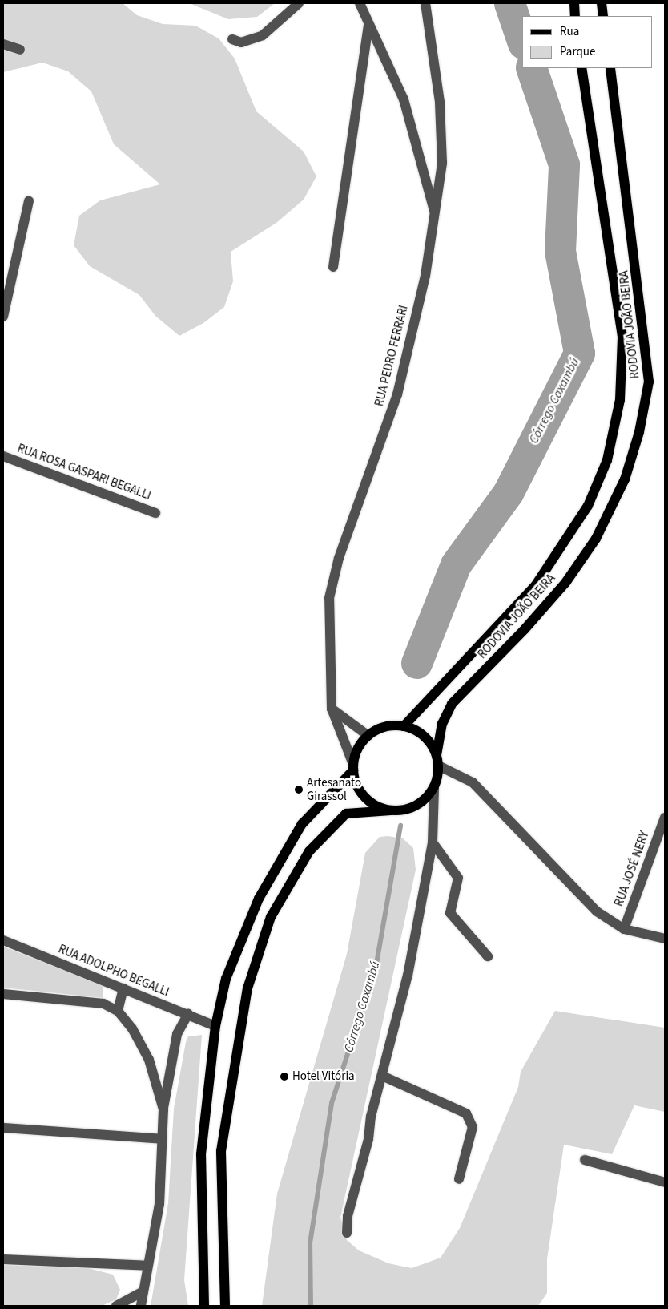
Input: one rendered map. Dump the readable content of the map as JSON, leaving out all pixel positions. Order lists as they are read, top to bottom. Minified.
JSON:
{"streets":{"main road":["RODOVIA JOÃO BEIRA"],"street":["RUA PEDRO FERRARI","RUA ROSA GASPARI BEGALLI","RUA JOSÉ NERY","RUA ADOLPHO BEGALLI"]},"crossings":[["RODOVIA JOÃO BEIRA","RUA PEDRO FERRARI"]],"water":["Córrego Caxambú"],"places":["Artesanato Girassol","Hotel Vitória"],"legend":["Rua","Parque"]}
